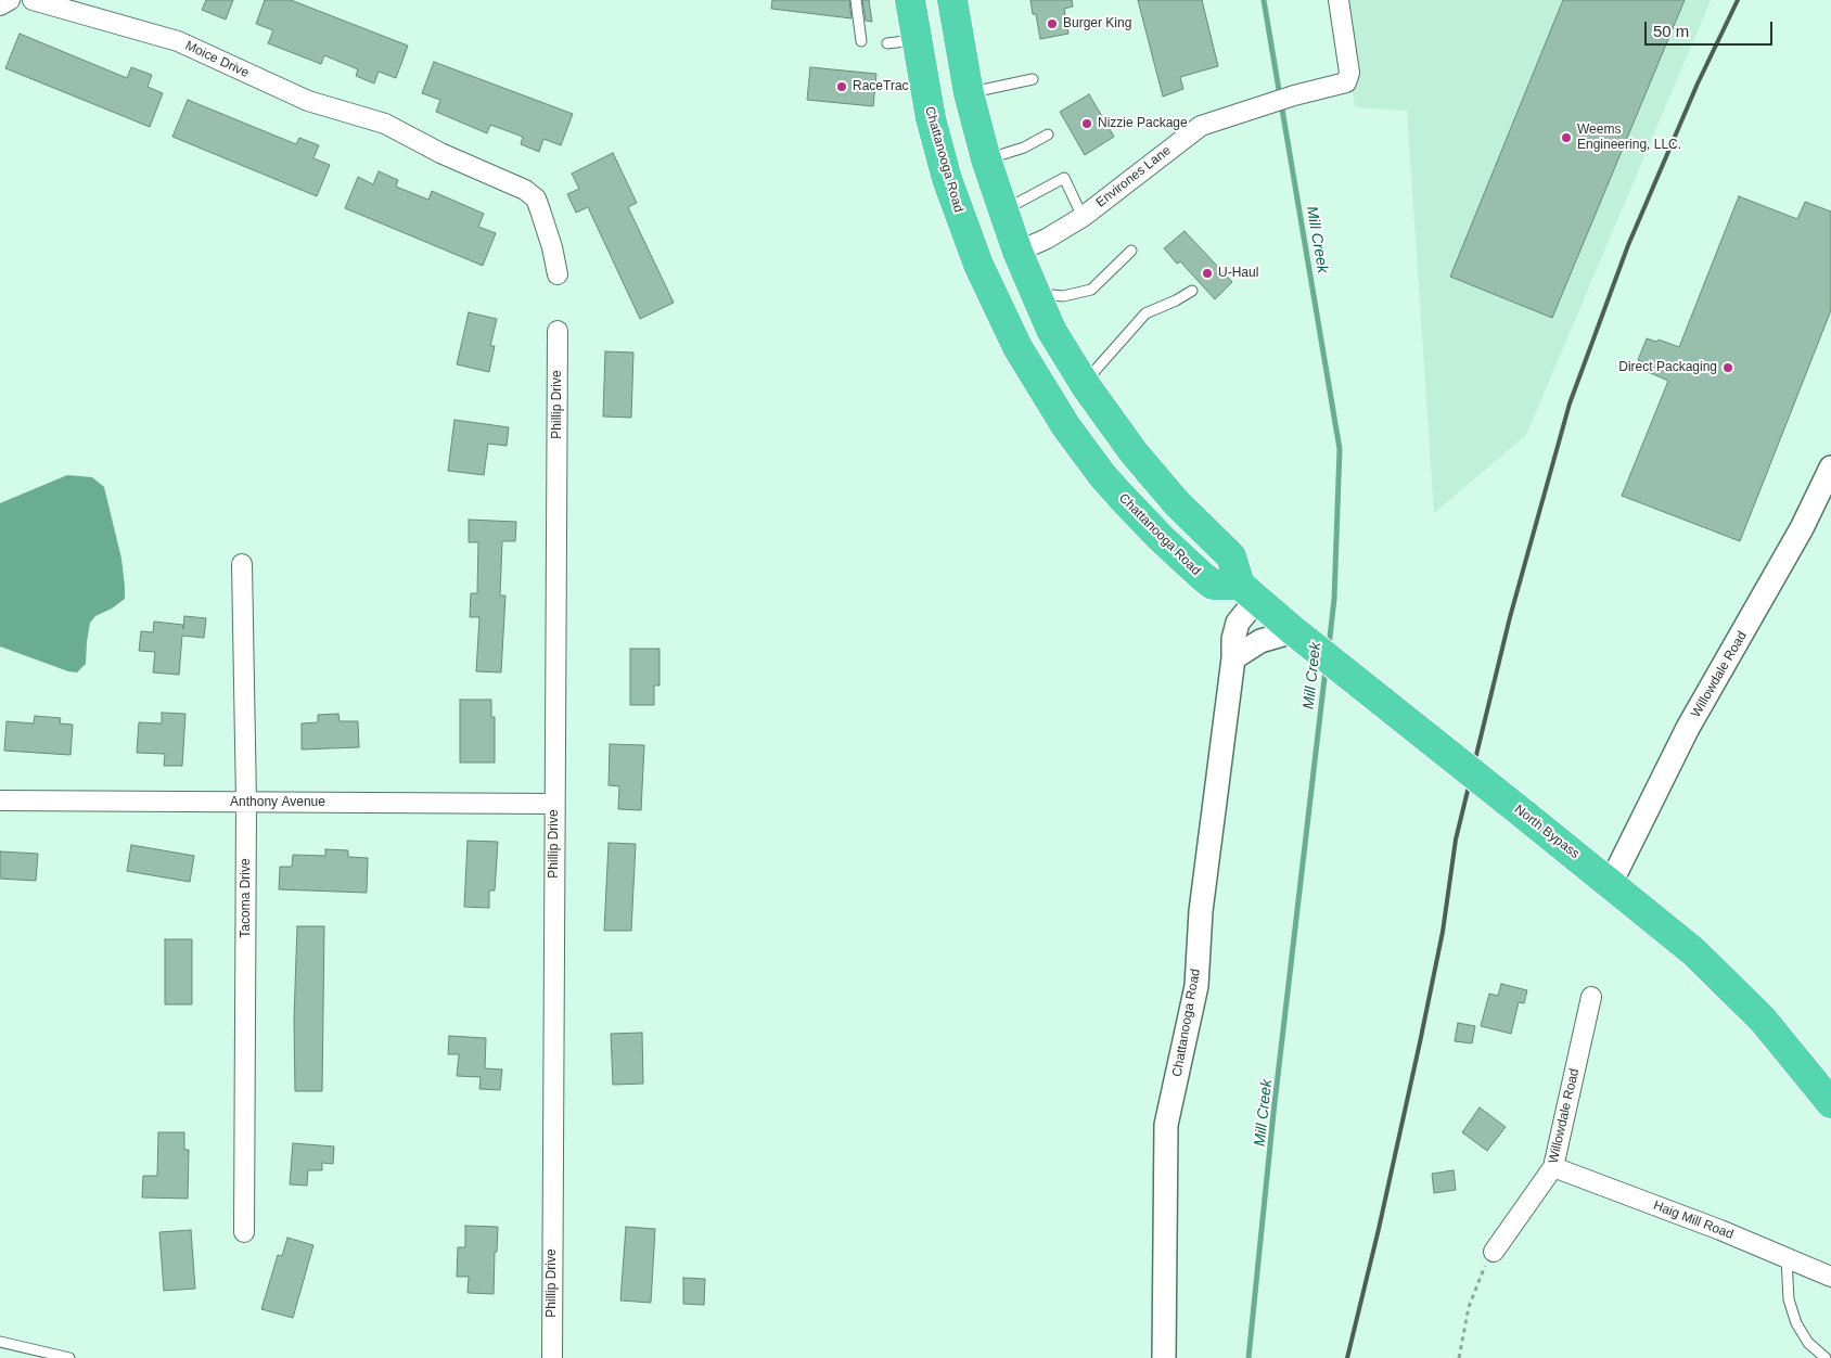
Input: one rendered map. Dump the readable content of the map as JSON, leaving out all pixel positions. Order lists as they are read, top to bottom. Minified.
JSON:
{"streets":{"highway":["Chattanooga Road","North Bypass"],"street":["Moice Drive","Environes Lane","Phillip Drive","Willowdale Road","Anthony Avenue","Tacoma Drive","Haig Mill Road"]},"crossings":[["Chattanooga Road","North Bypass"],["Phillip Drive","Anthony Avenue"],["Willowdale Road","North Bypass"],["Willowdale Road","Haig Mill Road"],["Anthony Avenue","Tacoma Drive"]],"water":["Mill Creek"],"places":["Burger King","RaceTrac","Nizzie Package","Weems Engineering, LLC.","U-Haul","Direct Packaging"],"scale_bar":"50 m"}
